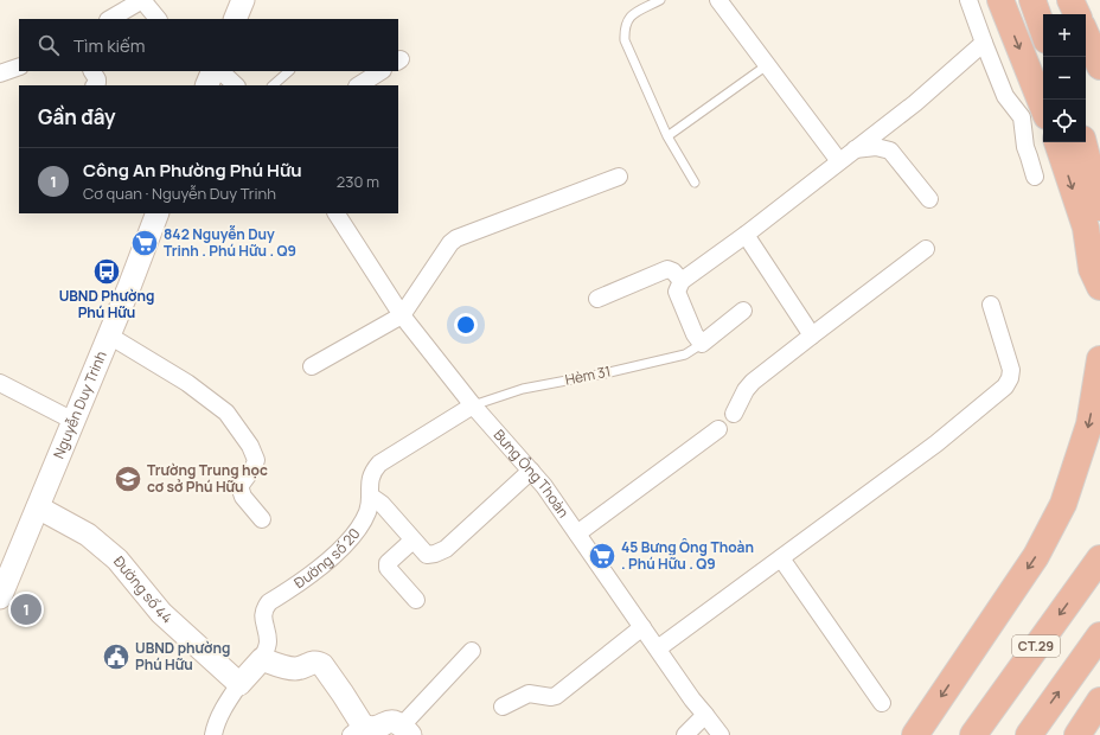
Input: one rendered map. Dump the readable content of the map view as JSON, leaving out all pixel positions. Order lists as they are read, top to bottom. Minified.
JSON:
{"streets":{"highway":["CT.29"],"street":["Nguyễn Duy Trinh","Bưng Ông Thoàn","Đường số 20","Đường số 44"],"lane":["Hèm 31"]},"crossings":[["Hèm 31","Bưng Ông Thoàn"],["Hèm 31","Đường số 20"],["Nguyễn Duy Trinh","Đường số 44"],["Bưng Ông Thoàn","Đường số 20"],["Đường số 20","Đường số 44"]],"places":{"supermarket":["842 Nguyễn Duy Trinh . Phú Hữu . Q9","45 Bưng Ông Thoàn . Phú Hữu . Q9"],"bus stop":["UBND Phường Phú Hữu"],"school or university":["Trường Trung học cơ sở Phú Hữu"],"public building":["UBND phường Phú Hữu"]},"page":{"map_buttons":["+","−"],"search":"Tìm kiếm","heading":"Gần đây","list":[{"mark":"1","name":"Công An Phường Phú Hữu","note":"Cơ quan · Nguyễn Duy Trinh","value":"230 m"}],"pins":"1"}}
